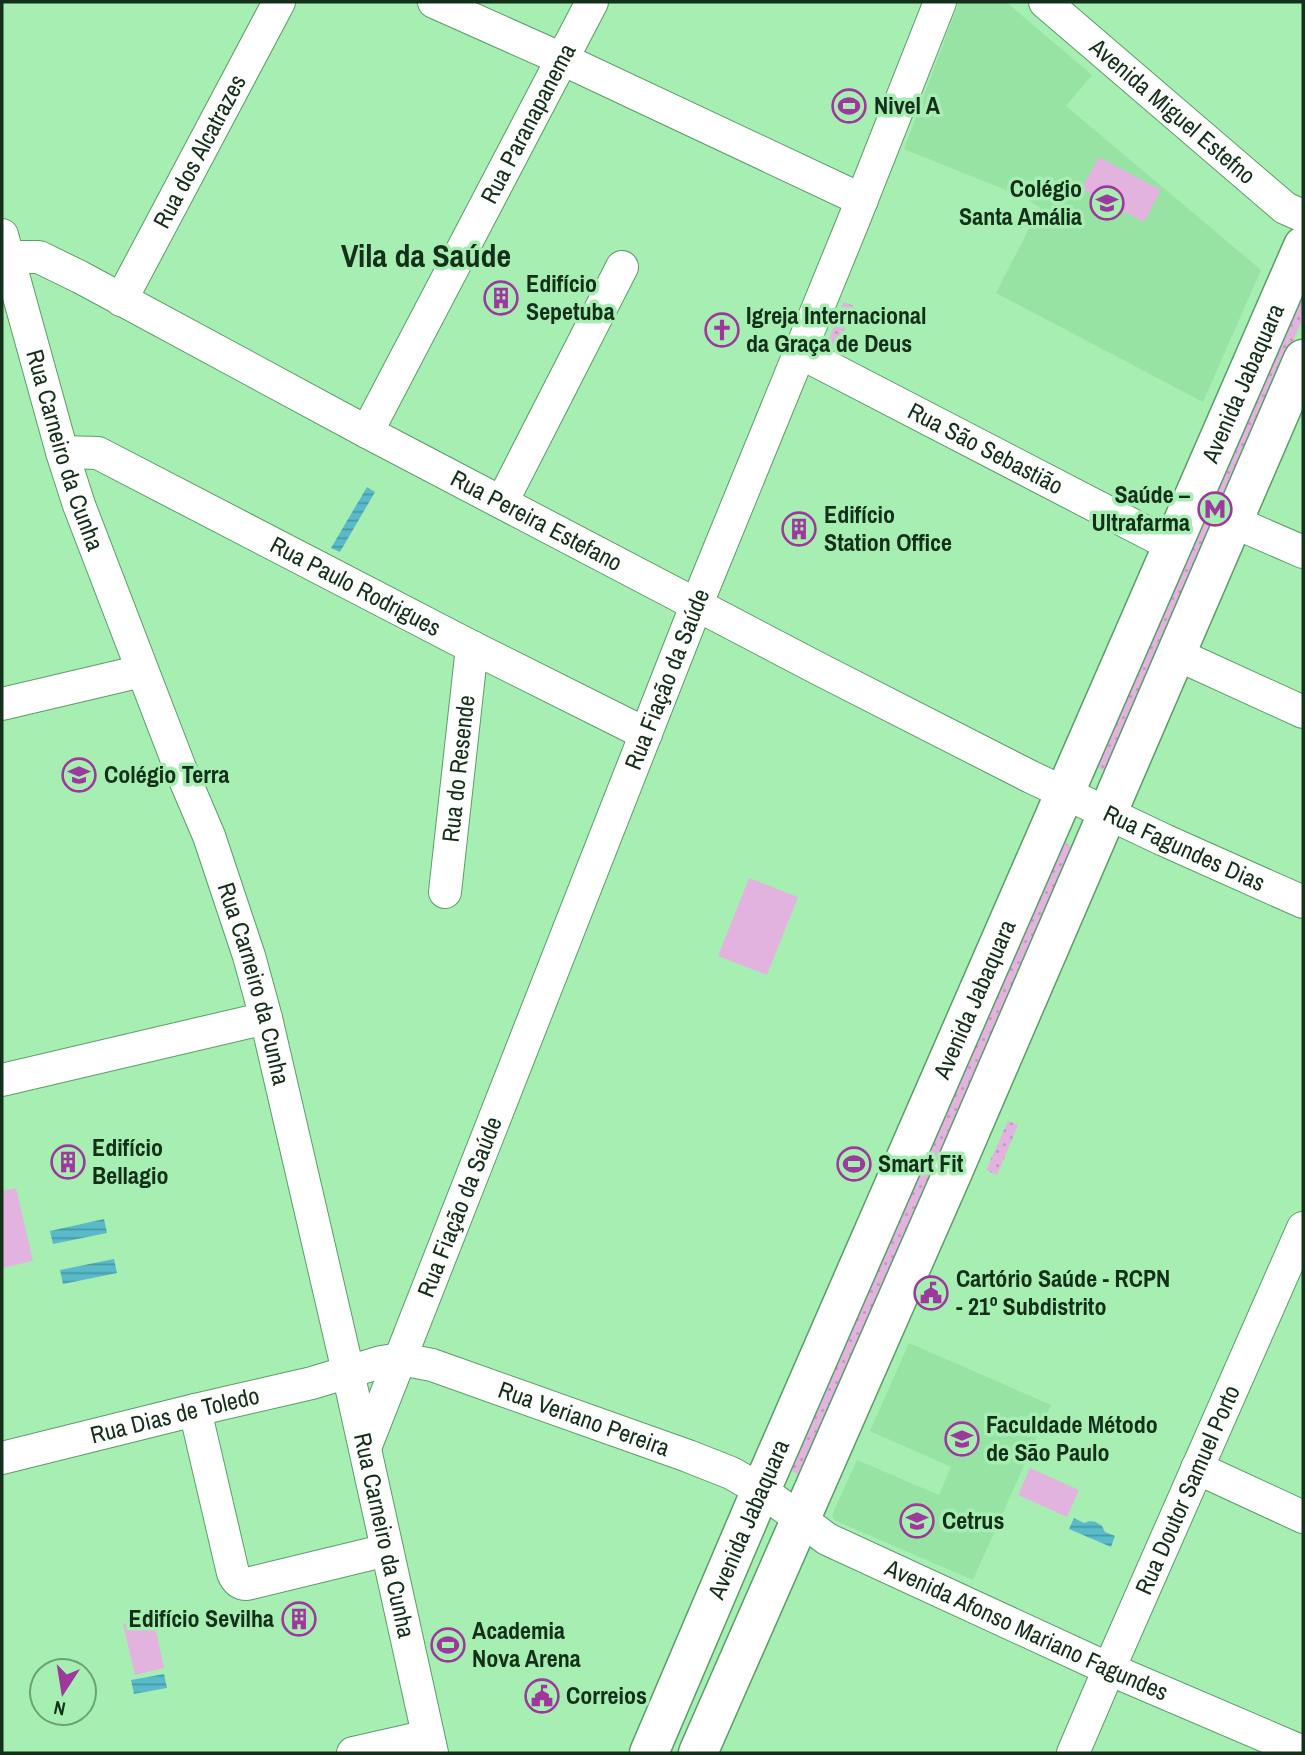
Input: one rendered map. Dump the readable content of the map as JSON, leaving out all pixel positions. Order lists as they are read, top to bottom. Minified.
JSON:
{"streets":{"main road":["Avenida Jabaquara"],"street":["Avenida Miguel Estefno","Rua Paranapanema","Rua dos Alcatrazes","Rua São Sebastião","Rua Carneiro da Cunha","Rua Pereira Estefano","Rua Paulo Rodrigues","Rua Fiação da Saúde","Rua do Resende","Rua Fagundes Dias","Rua Dias de Toledo","Rua Veriano Pereira","Rua Doutor Samuel Porto","Avenida Afonso Mariano Fagundes"]},"crossings":[["Rua Paranapanema","Rua Pereira Estefano"],["Rua dos Alcatrazes","Rua Pereira Estefano"],["Avenida Jabaquara","Rua São Sebastião"],["Avenida Jabaquara","Rua Pereira Estefano"],["Avenida Jabaquara","Rua Fagundes Dias"],["Avenida Jabaquara","Rua Veriano Pereira"],["Avenida Jabaquara","Avenida Afonso Mariano Fagundes"],["Rua São Sebastião","Rua Fiação da Saúde"],["Rua Carneiro da Cunha","Rua Pereira Estefano"],["Rua Carneiro da Cunha","Rua Paulo Rodrigues"],["Rua Carneiro da Cunha","Rua Dias de Toledo"],["Rua Carneiro da Cunha","Rua Veriano Pereira"],["Rua Pereira Estefano","Rua Fiação da Saúde"],["Rua Pereira Estefano","Rua Fagundes Dias"],["Rua Paulo Rodrigues","Rua Fiação da Saúde"],["Rua Paulo Rodrigues","Rua do Resende"],["Rua Fiação da Saúde","Rua Veriano Pereira"],["Rua Veriano Pereira","Avenida Afonso Mariano Fagundes"],["Rua Doutor Samuel Porto","Avenida Afonso Mariano Fagundes"]],"districts":["Vila da Saúde"],"places":{"sports":["Nivel A","Smart Fit","Academia Nova Arena"],"school or university":["Colégio Santa Amália","Colégio Terra","Faculdade Método de São Paulo","Cetrus"],"building":["Edifício Sepetuba","Edifício Station Office","Edifício Bellagio","Edifício Sevilha"],"church":["Igreja Internacional da Graça de Deus"],"metro station":["Saúde – Ultrafarma"],"public building":["Cartório Saúde - RCPN - 21º Subdistrito","Correios"]},"north":"bottom"}
